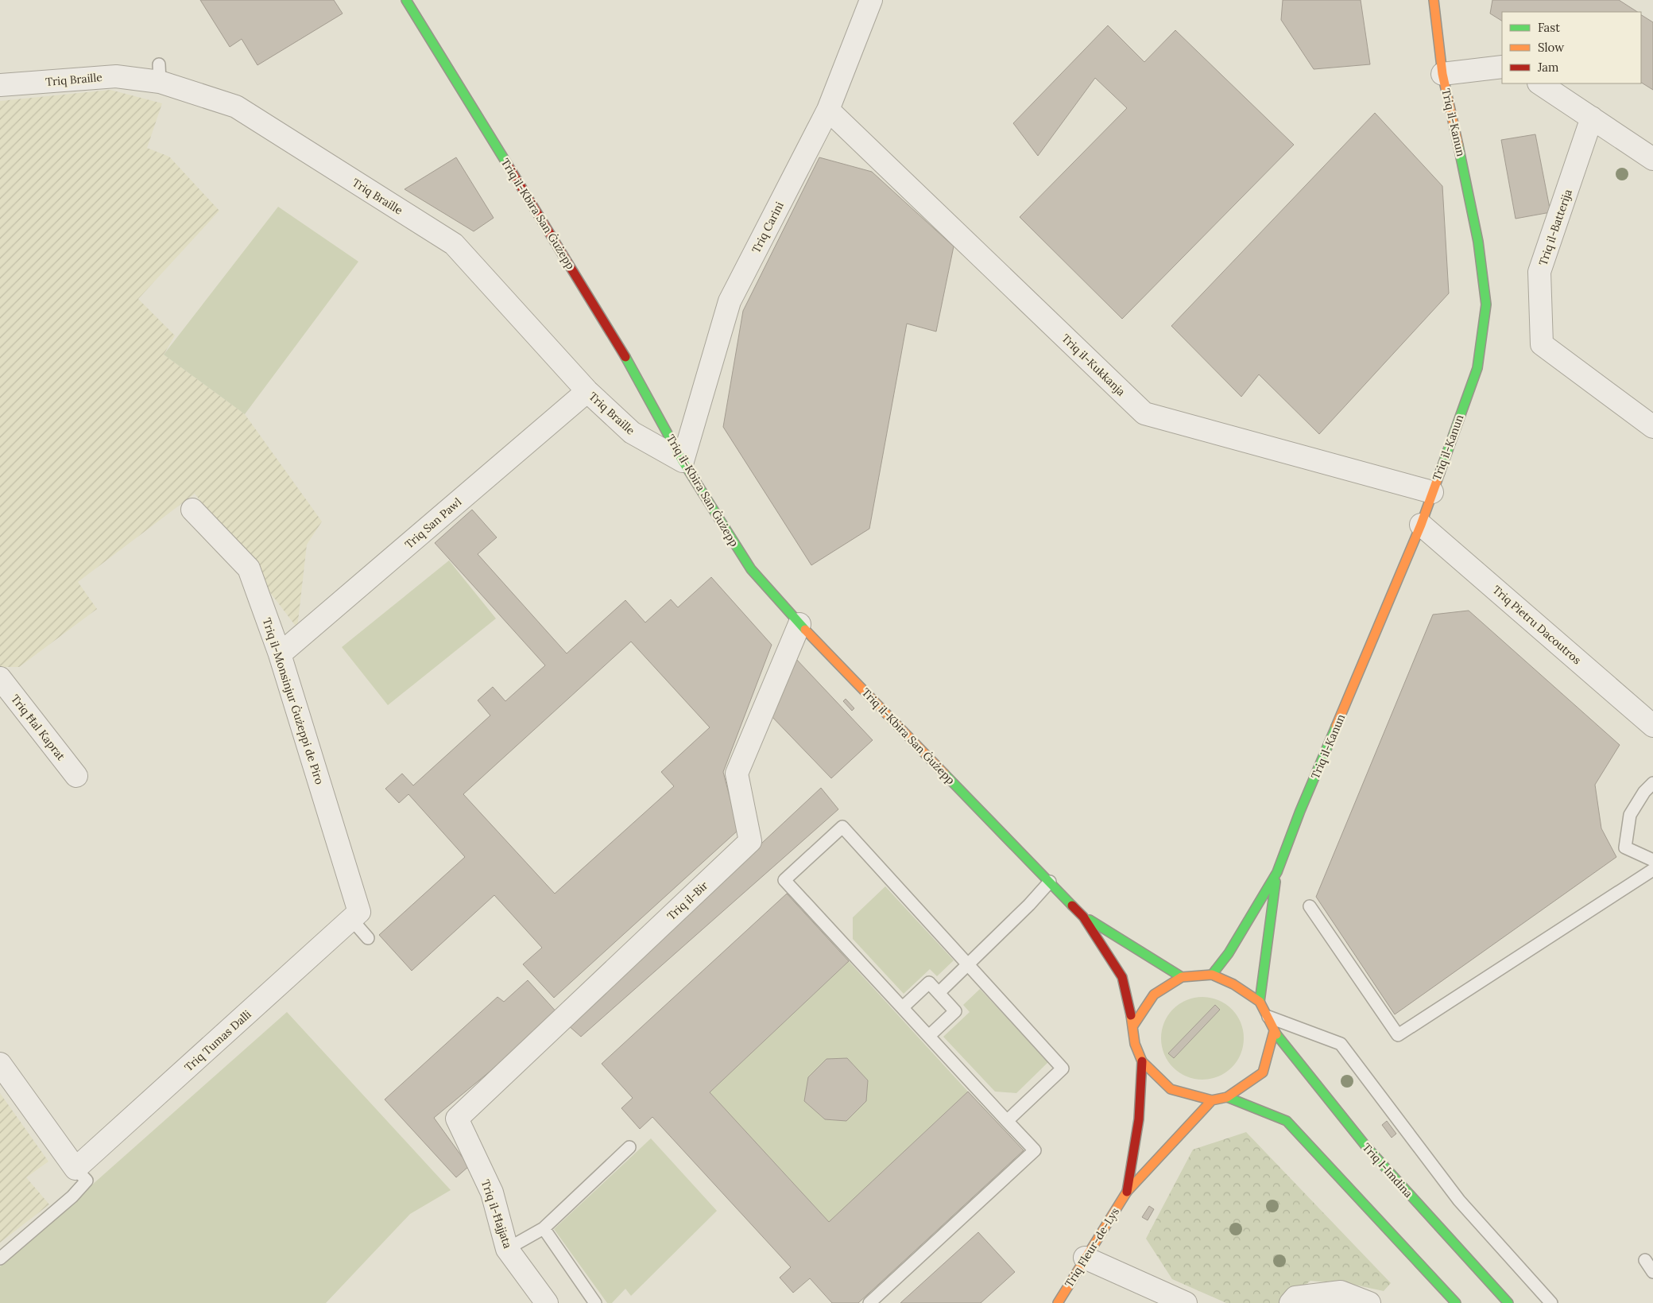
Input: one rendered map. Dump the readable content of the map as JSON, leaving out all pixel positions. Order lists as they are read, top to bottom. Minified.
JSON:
{"streets":{"main road":["Triq il-Kanun","Triq il-Kbira San Ġużepp","Triq l-Imdina","Triq Fleur-de-Lys"],"street":["Triq Braille","Triq Carini","Triq il-Batterija","Triq il-Kukkanja","Triq San Pawl","Triq Pietru Dacoutros","Triq il-Monsinjur Ġużeppi de Piro","Triq Ħal Kaprat","Triq il-Bir","Triq Tumas Dalli","Triq il-Ħajjata"]},"crossings":[["Triq Braille","Triq il-Kbira San Ġużepp"],["Triq Braille","Triq Carini"],["Triq Braille","Triq San Pawl"],["Triq il-Kanun","Triq il-Kbira San Ġużepp"],["Triq il-Kanun","Triq il-Kukkanja"],["Triq il-Kanun","Triq Pietru Dacoutros"],["Triq il-Kanun","Triq l-Imdina"],["Triq il-Kanun","Triq Fleur-de-Lys"],["Triq il-Kbira San Ġużepp","Triq Carini"],["Triq il-Kbira San Ġużepp","Triq il-Bir"],["Triq il-Kbira San Ġużepp","Triq l-Imdina"],["Triq il-Kbira San Ġużepp","Triq Fleur-de-Lys"],["Triq Carini","Triq il-Kukkanja"],["Triq San Pawl","Triq il-Monsinjur Ġużeppi de Piro"],["Triq il-Monsinjur Ġużeppi de Piro","Triq Tumas Dalli"],["Triq il-Bir","Triq il-Ħajjata"],["Triq l-Imdina","Triq Fleur-de-Lys"]],"legend":["Fast","Slow","Jam"]}
